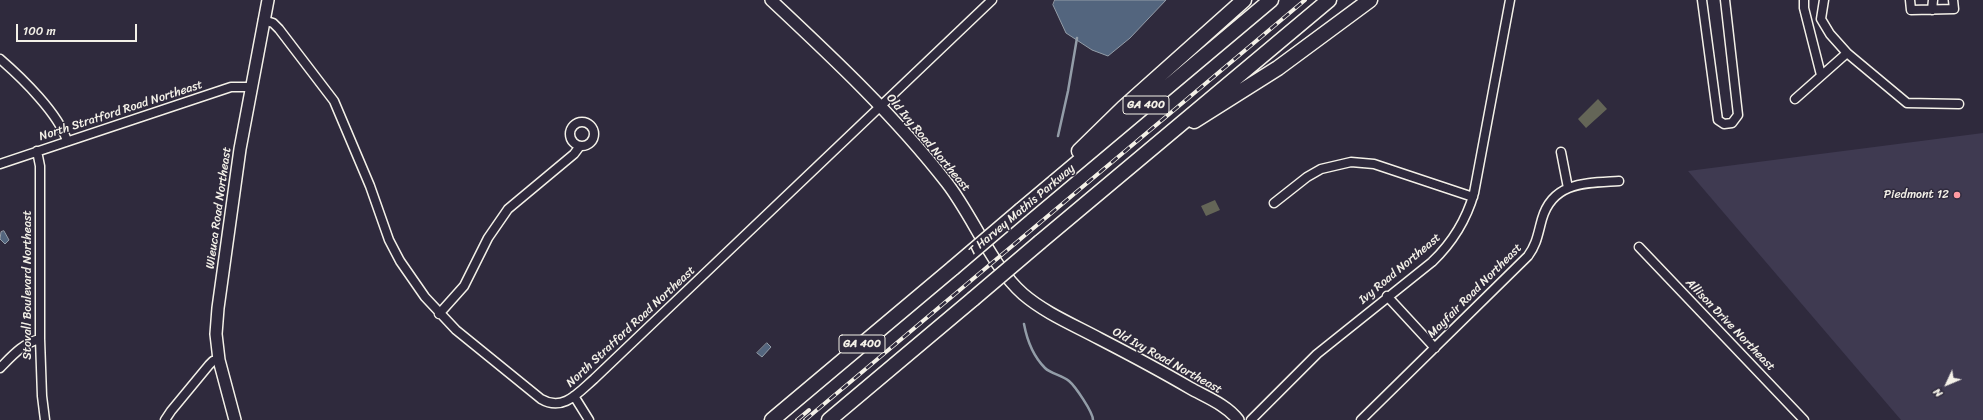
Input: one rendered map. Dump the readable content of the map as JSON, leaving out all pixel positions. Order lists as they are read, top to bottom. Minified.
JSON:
{"streets":{"highway":["GA 400","T Harvey Mathis Parkway"],"street":["North Stratford Road Northeast","Old Ivy Road Northeast","Wieuca Road Northeast","Ivy Road Northeast","Stovall Boulevard Northeast","Mayfair Road Northeast","Allison Drive Northeast"]},"crossings":[["North Stratford Road Northeast","Old Ivy Road Northeast"],["North Stratford Road Northeast","Wieuca Road Northeast"],["North Stratford Road Northeast","Stovall Boulevard Northeast"]],"places":["Piedmont 12"],"scale_bar":"100 m","north":"bottom left"}
